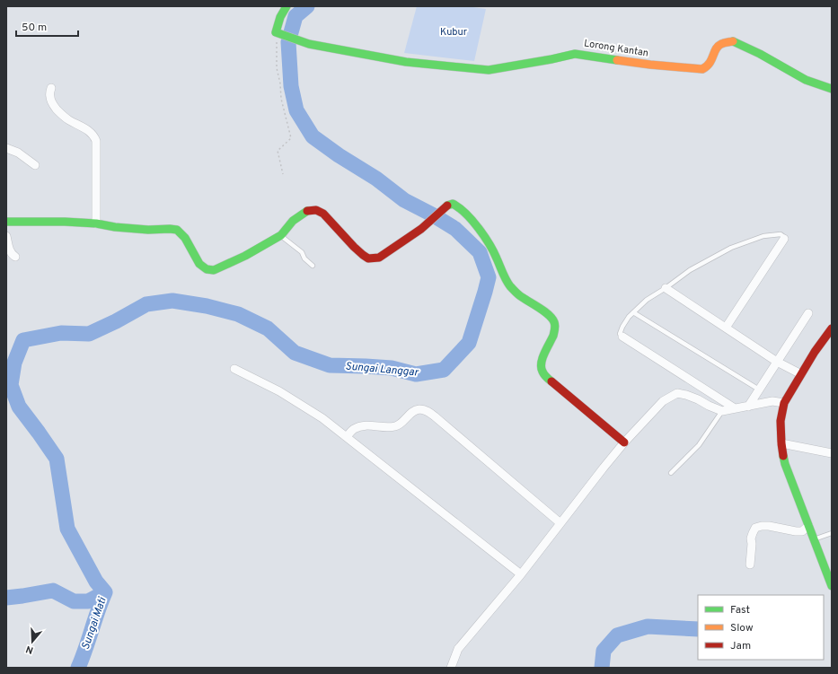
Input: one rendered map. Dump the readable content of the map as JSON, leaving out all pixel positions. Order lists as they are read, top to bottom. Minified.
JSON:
{"streets":{"street":["Lorong Kantan"]},"water":["Sungai Langgar","Sungai Mati"],"parks":["Kubur"],"legend":["Fast","Slow","Jam"],"scale_bar":"50 m","north":"bottom"}
